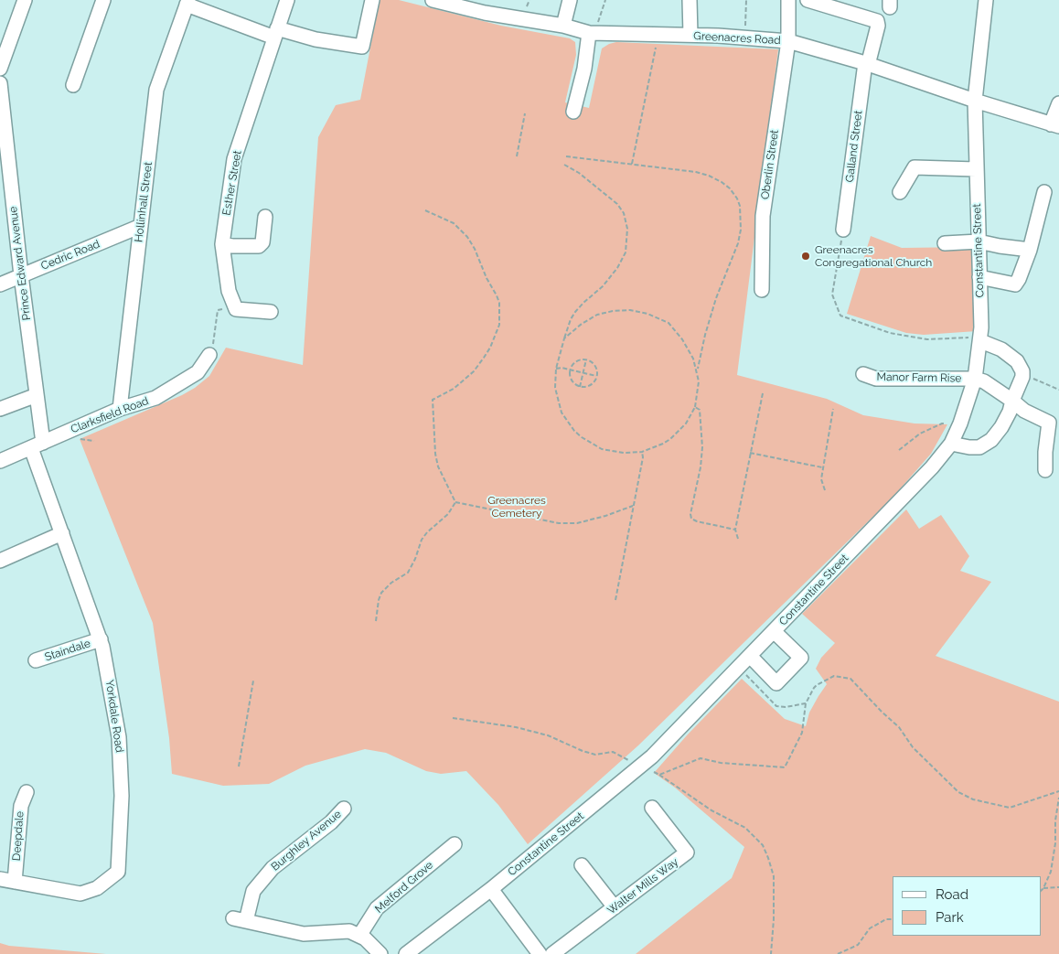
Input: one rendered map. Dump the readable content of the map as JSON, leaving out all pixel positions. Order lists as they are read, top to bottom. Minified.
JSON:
{"streets":{"street":["Greenacres Road","Galland Street","Oberlin Street","Esther Street","Hollinhall Street","Constantine Street","Cedric Road","Prince Edward Avenue","Manor Farm Rise","Clarksfield Road","Staindale","Yorkdale Road","Deepdale","Burghley Avenue","Walter Mills Way","Melford Grove"]},"crossings":[["Greenacres Road","Galland Street"],["Greenacres Road","Oberlin Street"],["Greenacres Road","Constantine Street"],["Hollinhall Street","Cedric Road"],["Hollinhall Street","Clarksfield Road"],["Constantine Street","Manor Farm Rise"],["Cedric Road","Prince Edward Avenue"],["Prince Edward Avenue","Clarksfield Road"],["Prince Edward Avenue","Yorkdale Road"],["Clarksfield Road","Yorkdale Road"],["Staindale","Yorkdale Road"],["Yorkdale Road","Deepdale"],["Burghley Avenue","Melford Grove"]],"parks":["Greenacres Cemetery"],"places":["Greenacres Congregational Church"],"legend":["Road","Park"]}
